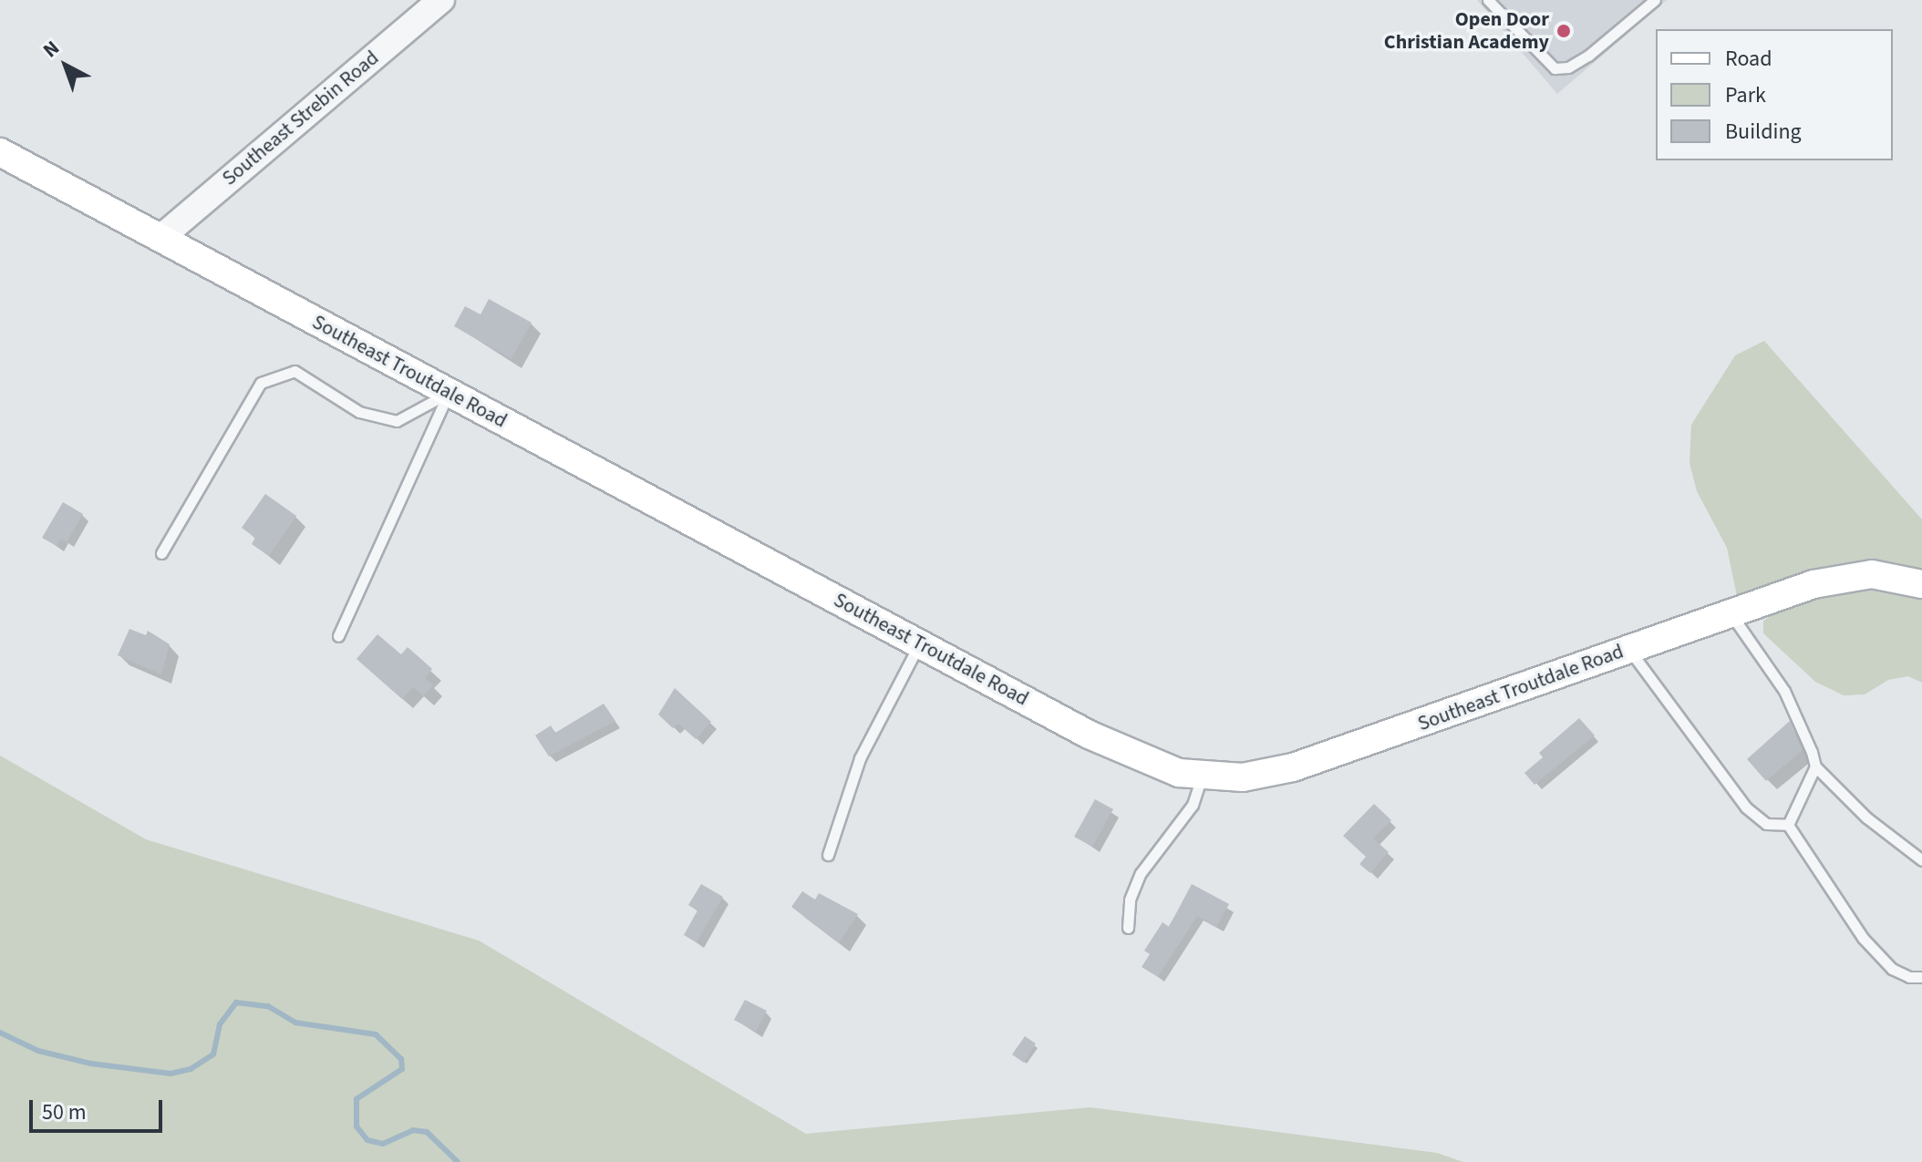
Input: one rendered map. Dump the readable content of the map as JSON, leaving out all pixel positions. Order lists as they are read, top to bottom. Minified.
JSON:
{"streets":{"main road":["Southeast Troutdale Road"],"street":["Southeast Strebin Road"]},"crossings":[["Southeast Strebin Road","Southeast Troutdale Road"]],"places":["Open Door Christian Academy"],"legend":["Road","Park","Building"],"scale_bar":"50 m","north":"top left"}
